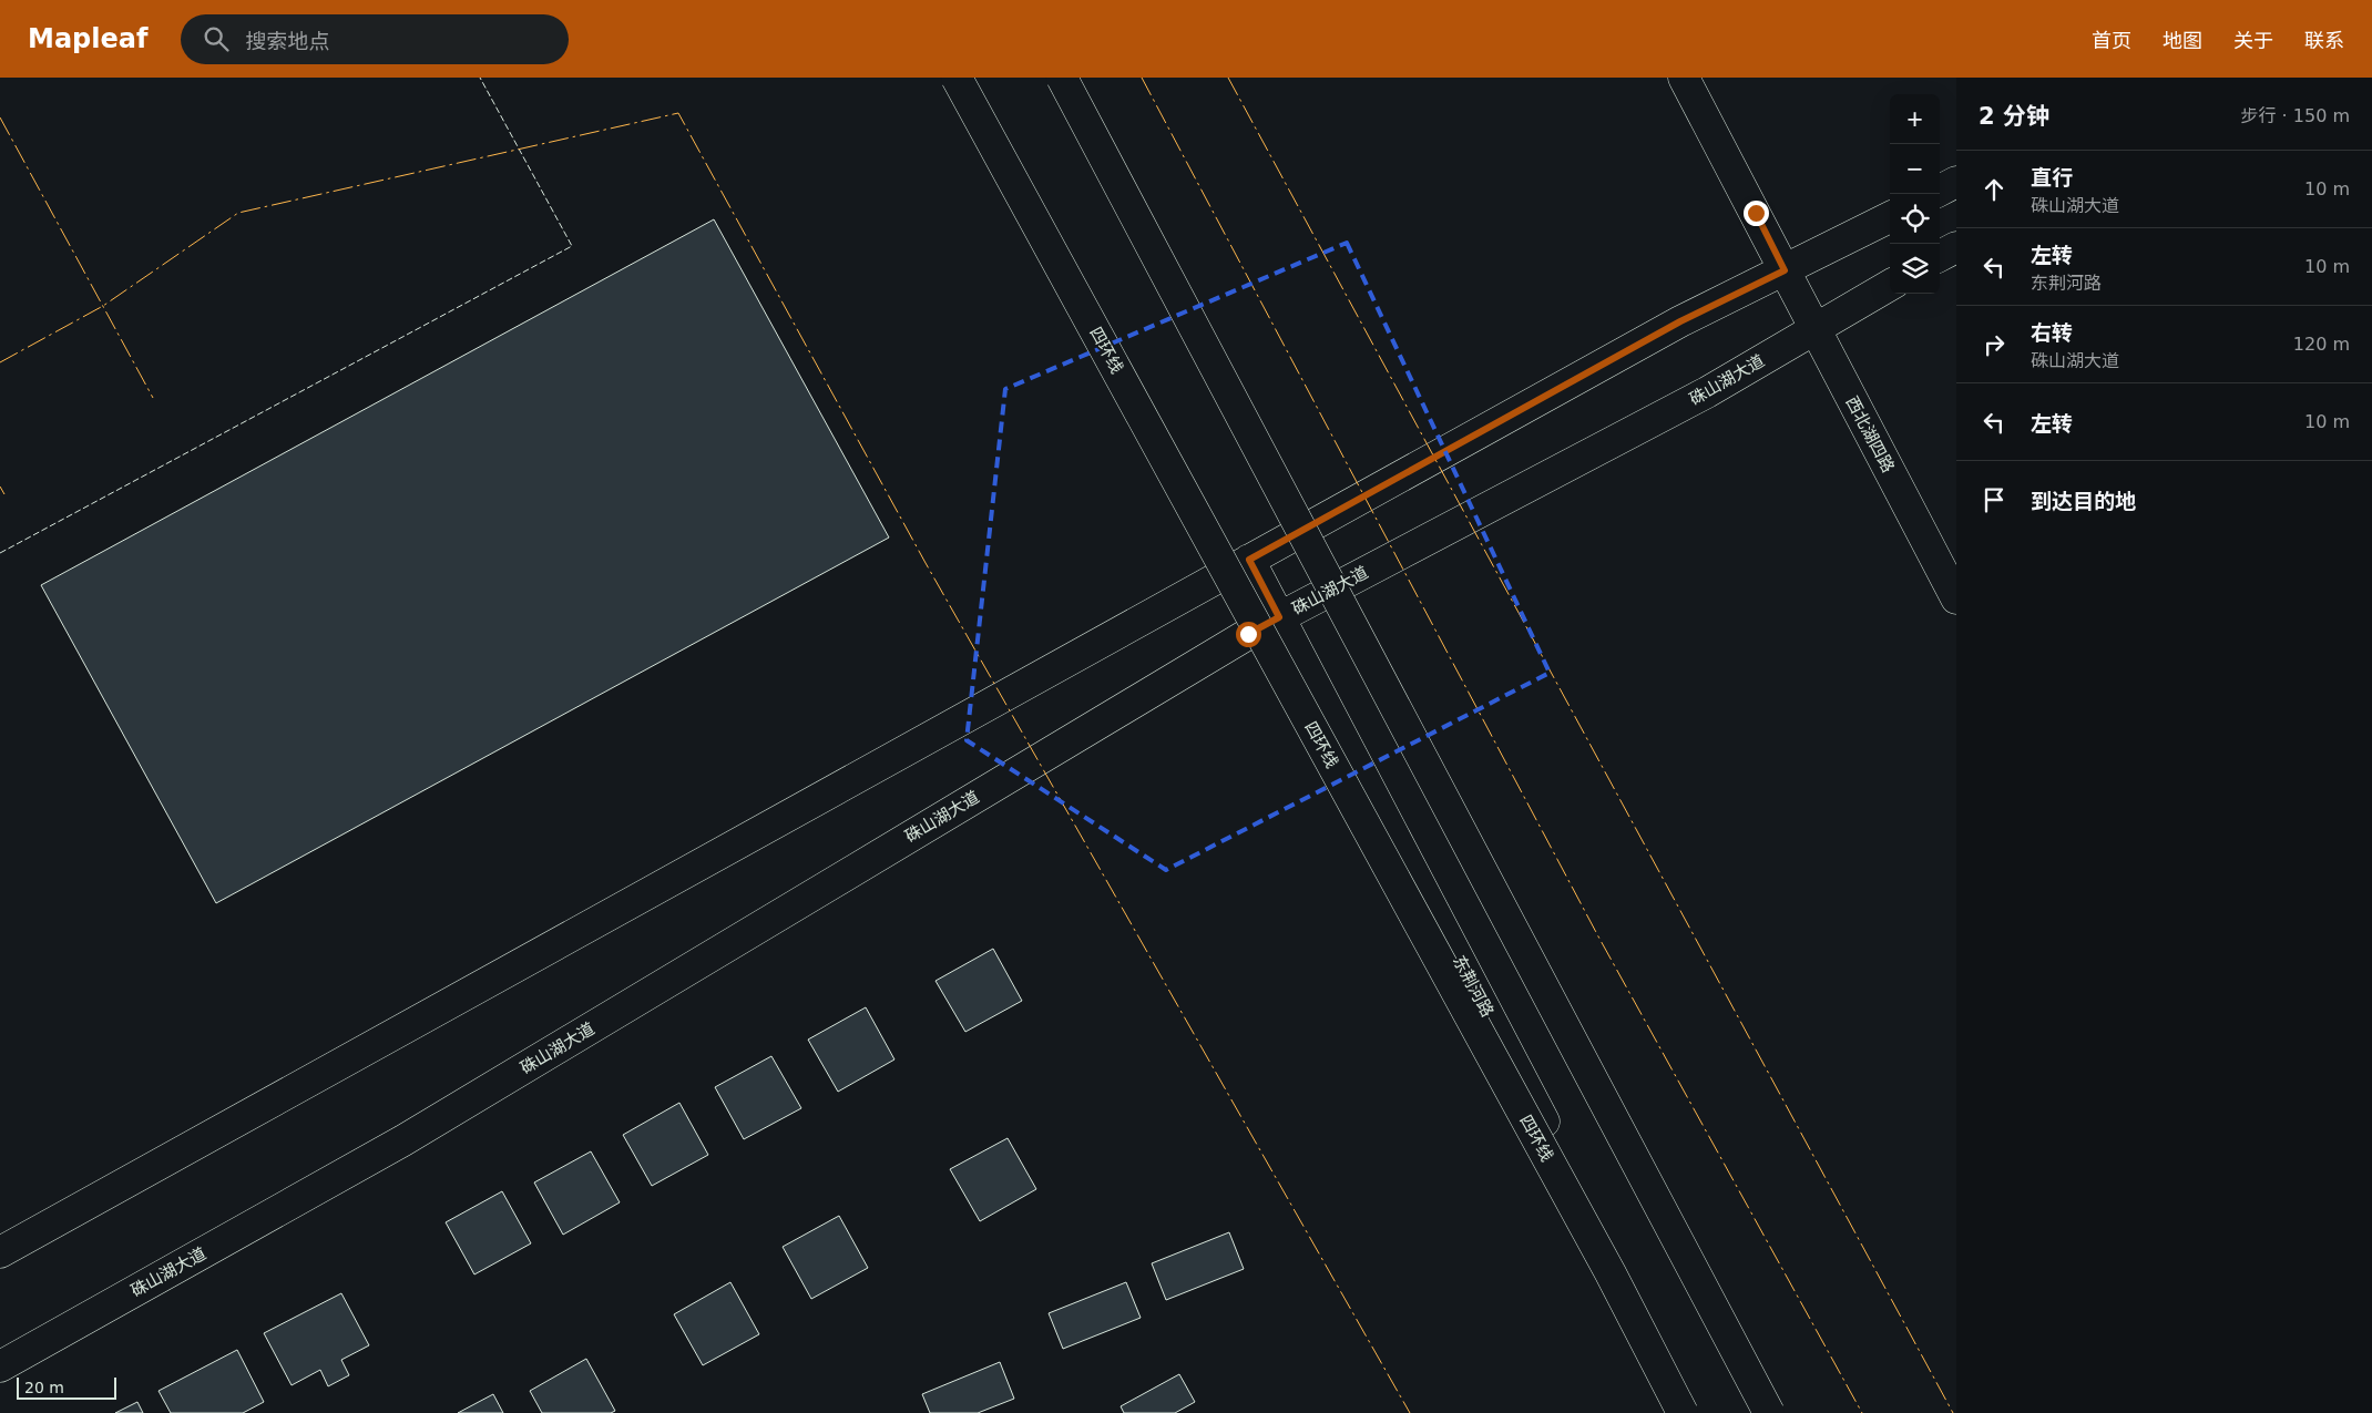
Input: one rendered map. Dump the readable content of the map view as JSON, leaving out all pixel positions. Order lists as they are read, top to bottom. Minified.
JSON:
{"streets":{"main road":["四环线","硃山湖大道","西北湖四路","东荆河路"]},"crossings":[["硃山湖大道","西北湖四路"],["硃山湖大道","东荆河路"]],"scale_bar":"20 m","page":{"header":"Mapleaf","search":"搜索地点","nav":["首页","地图","关于","联系"],"heading":["2 分钟","步行 · 150 m"],"map_buttons":["+","−"],"list":[["直行","硃山湖大道","10 m"],["左转","东荆河路","10 m"],["右转","硃山湖大道","120 m"],["左转","10 m"],"到达目的地"],"scale":"20 m"}}
